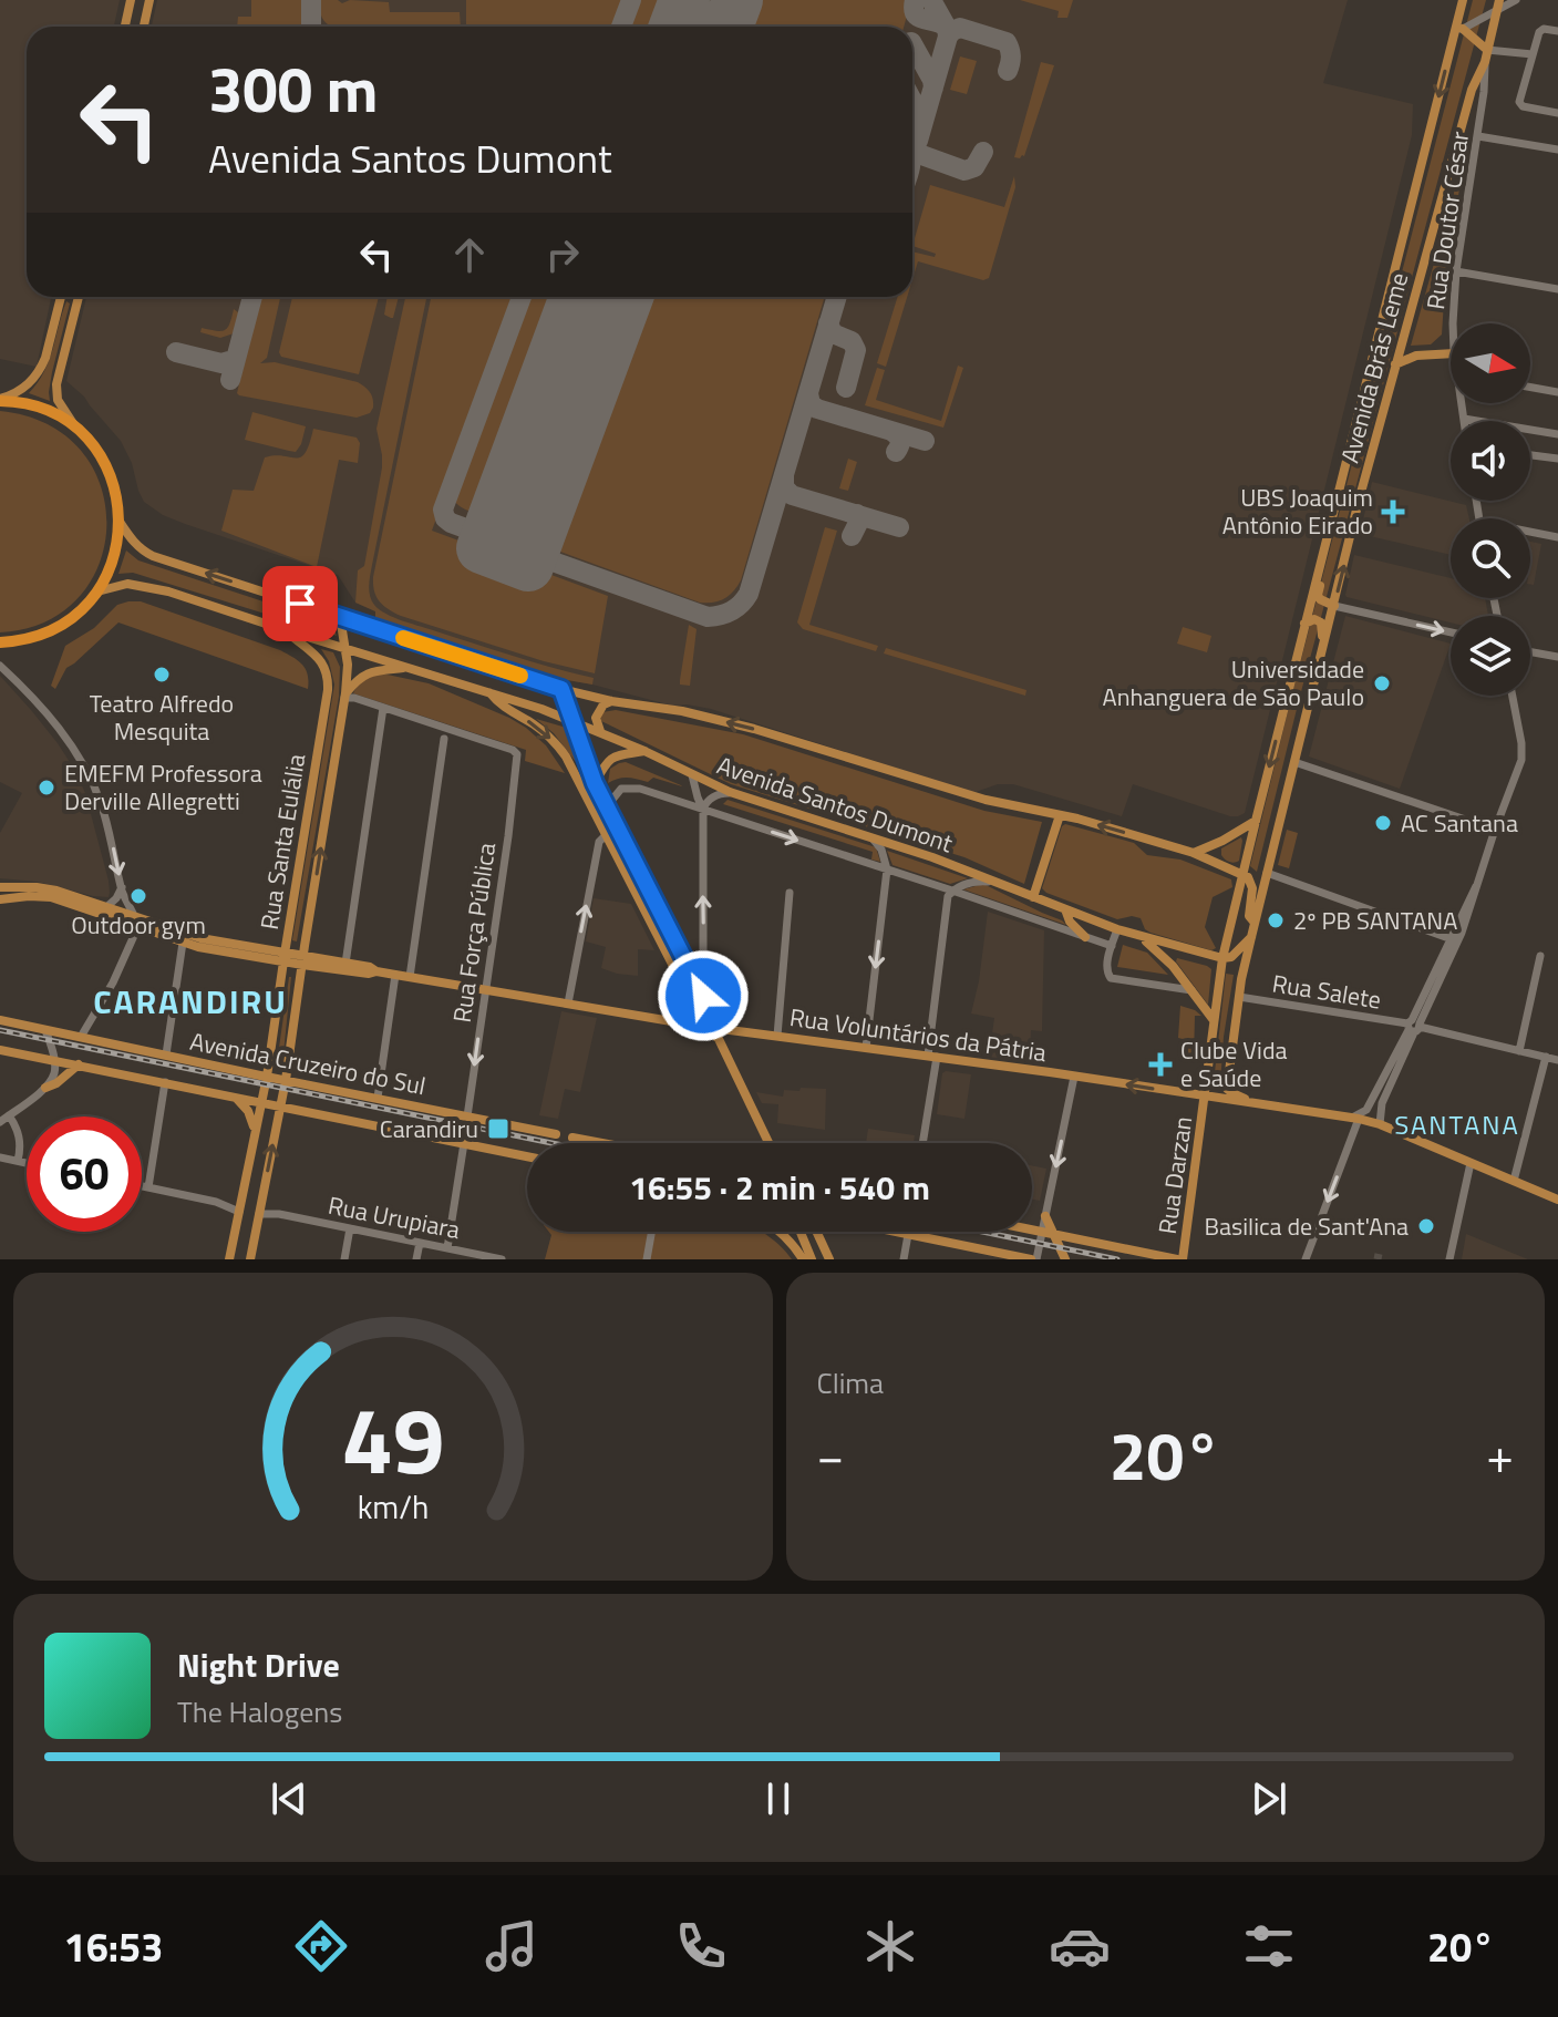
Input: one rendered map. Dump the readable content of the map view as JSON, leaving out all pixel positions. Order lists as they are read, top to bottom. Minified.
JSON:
{"streets":{"main road":["Avenida Brás Leme","Avenida Santos Dumont","Rua Santa Eulália","Rua Voluntários da Pátria","Avenida Cruzeiro do Sul","Rua Darzan"],"street":["Rua Doutor César","Rua Força Pública","Rua Salete","Rua Urupiara"]},"crossings":[["Rua Doutor César","Avenida Brás Leme"],["Avenida Brás Leme","Avenida Santos Dumont"],["Avenida Brás Leme","Rua Salete"],["Avenida Brás Leme","Rua Voluntários da Pátria"],["Avenida Brás Leme","Rua Darzan"],["Avenida Santos Dumont","Rua Santa Eulália"],["Avenida Santos Dumont","Rua Darzan"],["Rua Santa Eulália","Rua Voluntários da Pátria"],["Rua Santa Eulália","Avenida Cruzeiro do Sul"],["Rua Santa Eulália","Rua Urupiara"],["Rua Força Pública","Rua Voluntários da Pátria"],["Rua Força Pública","Avenida Cruzeiro do Sul"],["Rua Voluntários da Pátria","Rua Darzan"]],"districts":["CARANDIRU","SANTANA"],"places":{"health":["UBS Joaquim Antônio Eirado","Clube Vida e Saúde"],"other":["Teatro Alfredo Mesquita","Universidade Anhanguera de São Paulo","EMEFM Professora Derville Allegretti","AC Santana","Outdoor gym","2º PB SANTANA","Basilica de Sant'Ana"],"transit":["Carandiru"]},"north":"right","page":{"turn":["300 m","Avenida Santos Dumont"],"limit":"60","trip":"16:55 · 2 min · 540 m","tile":"Clima","heat":["−","20°","+"],"song":["Night Drive","The Halogens"],"tabs":["16:53","20°"],"gauge":["49","km/h"]}}
